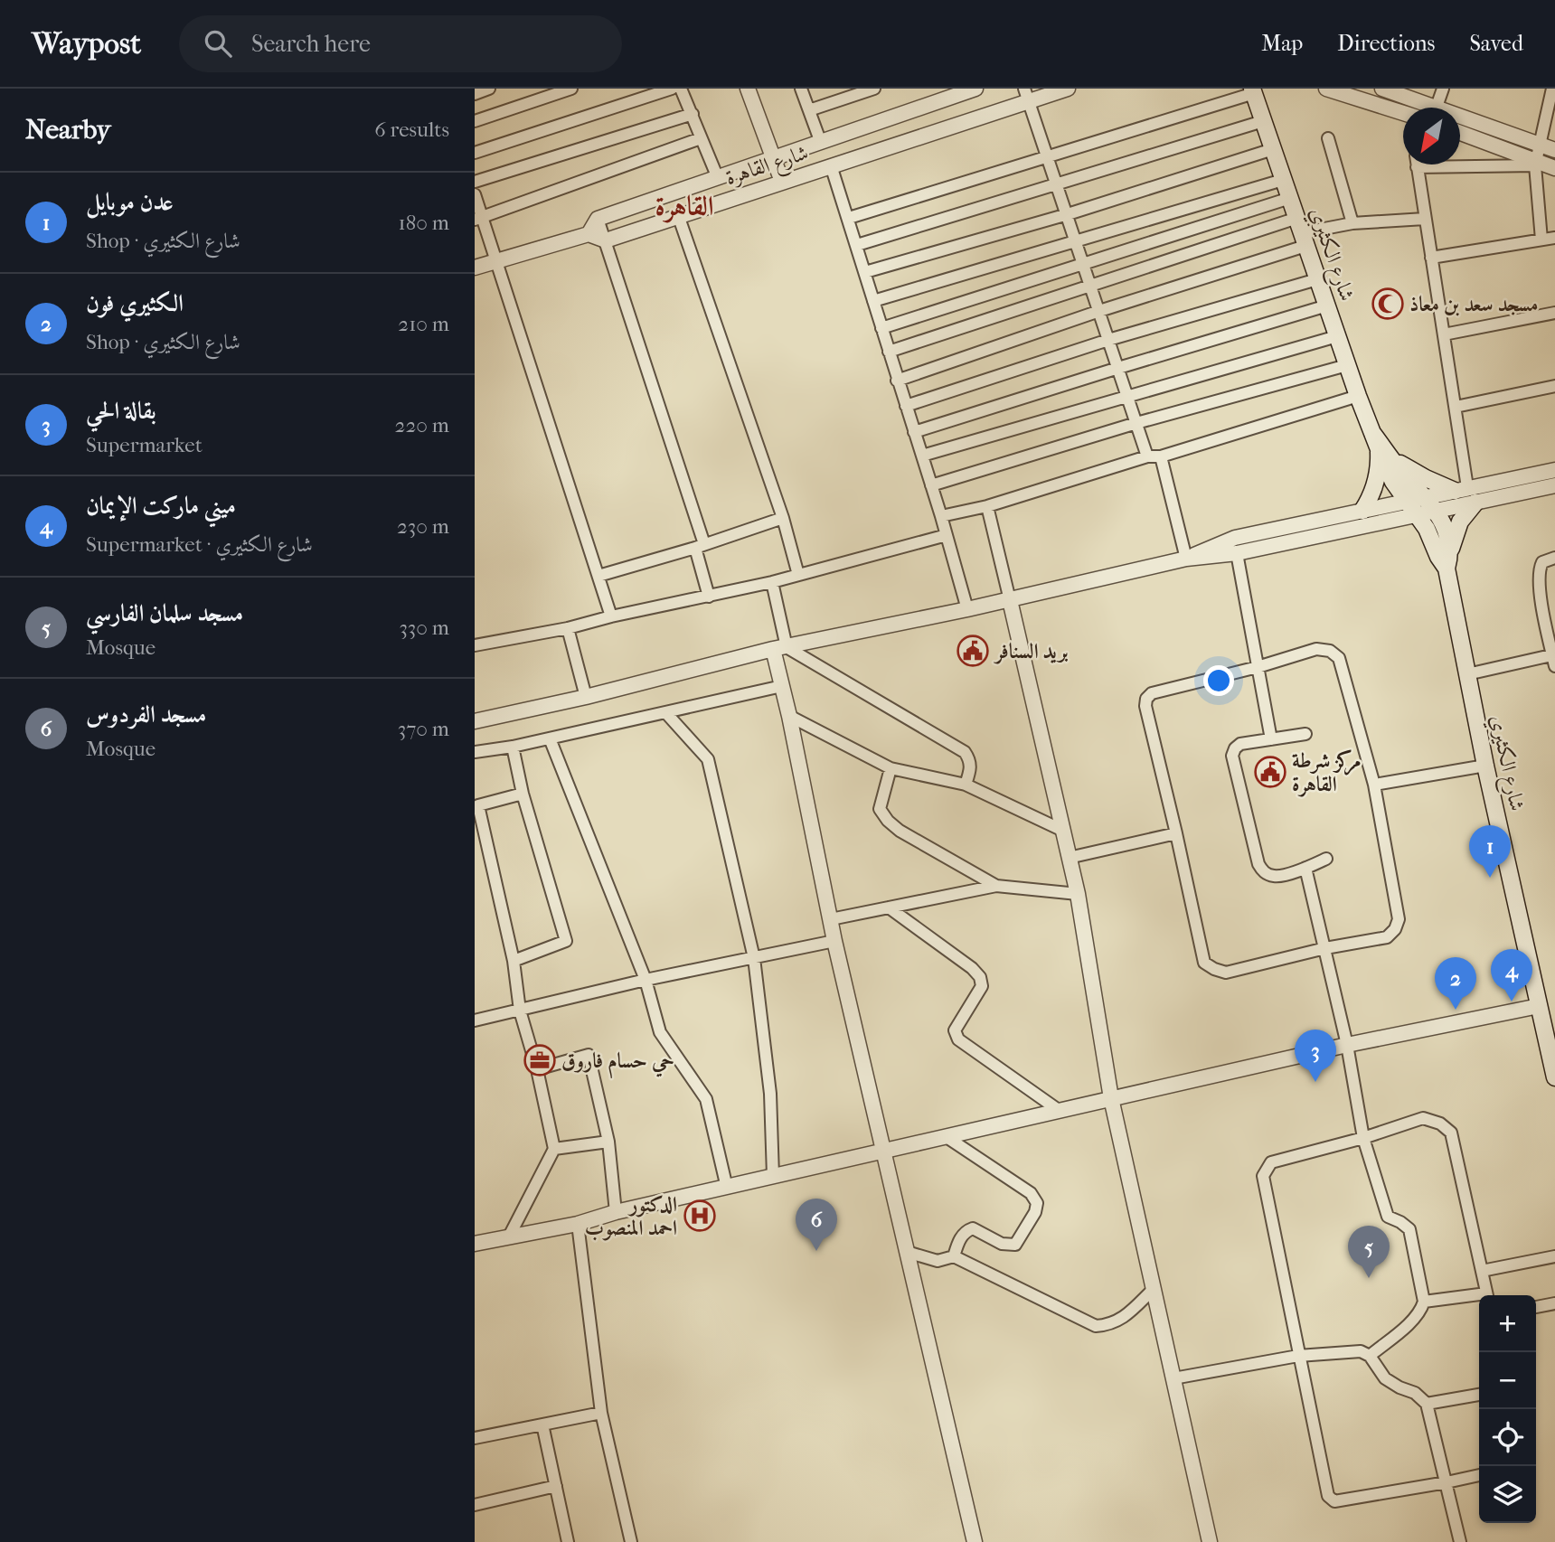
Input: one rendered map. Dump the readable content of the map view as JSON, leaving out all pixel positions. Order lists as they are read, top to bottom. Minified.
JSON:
{"streets":{"main road":["شارع الكثيري"],"street":["شارع القاهرة"]},"districts":["القاهرة"],"places":{"mosque":["مسجد سعد بن معاذ"],"public building":["بريد السنافر","مركز شرطة القاهرة"],"office":["حي حسام فاروق"],"hospital":["الدكتور احمد المنصوب"]},"north":"bottom left","page":{"header":"Waypost","search":"Search here","nav":["Map","Directions","Saved"],"heading":["Nearby","6 results"],"list":[{"mark":"1","name":"عدن موبايل","note":"Shop · شارع الكثيري","value":"180 m"},{"mark":"2","name":"الكثيري فون","note":"Shop · شارع الكثيري","value":"210 m"},{"mark":"3","name":"بقالة الحي","note":"Supermarket","value":"220 m"},{"mark":"4","name":"ميني ماركت الإيمان","note":"Supermarket · شارع الكثيري","value":"230 m"},{"mark":"5","name":"مسجد سلمان الفارسي","note":"Mosque","value":"330 m"},{"mark":"6","name":"مسجد الفردوس","note":"Mosque","value":"370 m"}],"pins":["1","4","2","3","6","5"],"map_buttons":["+","−"]}}
